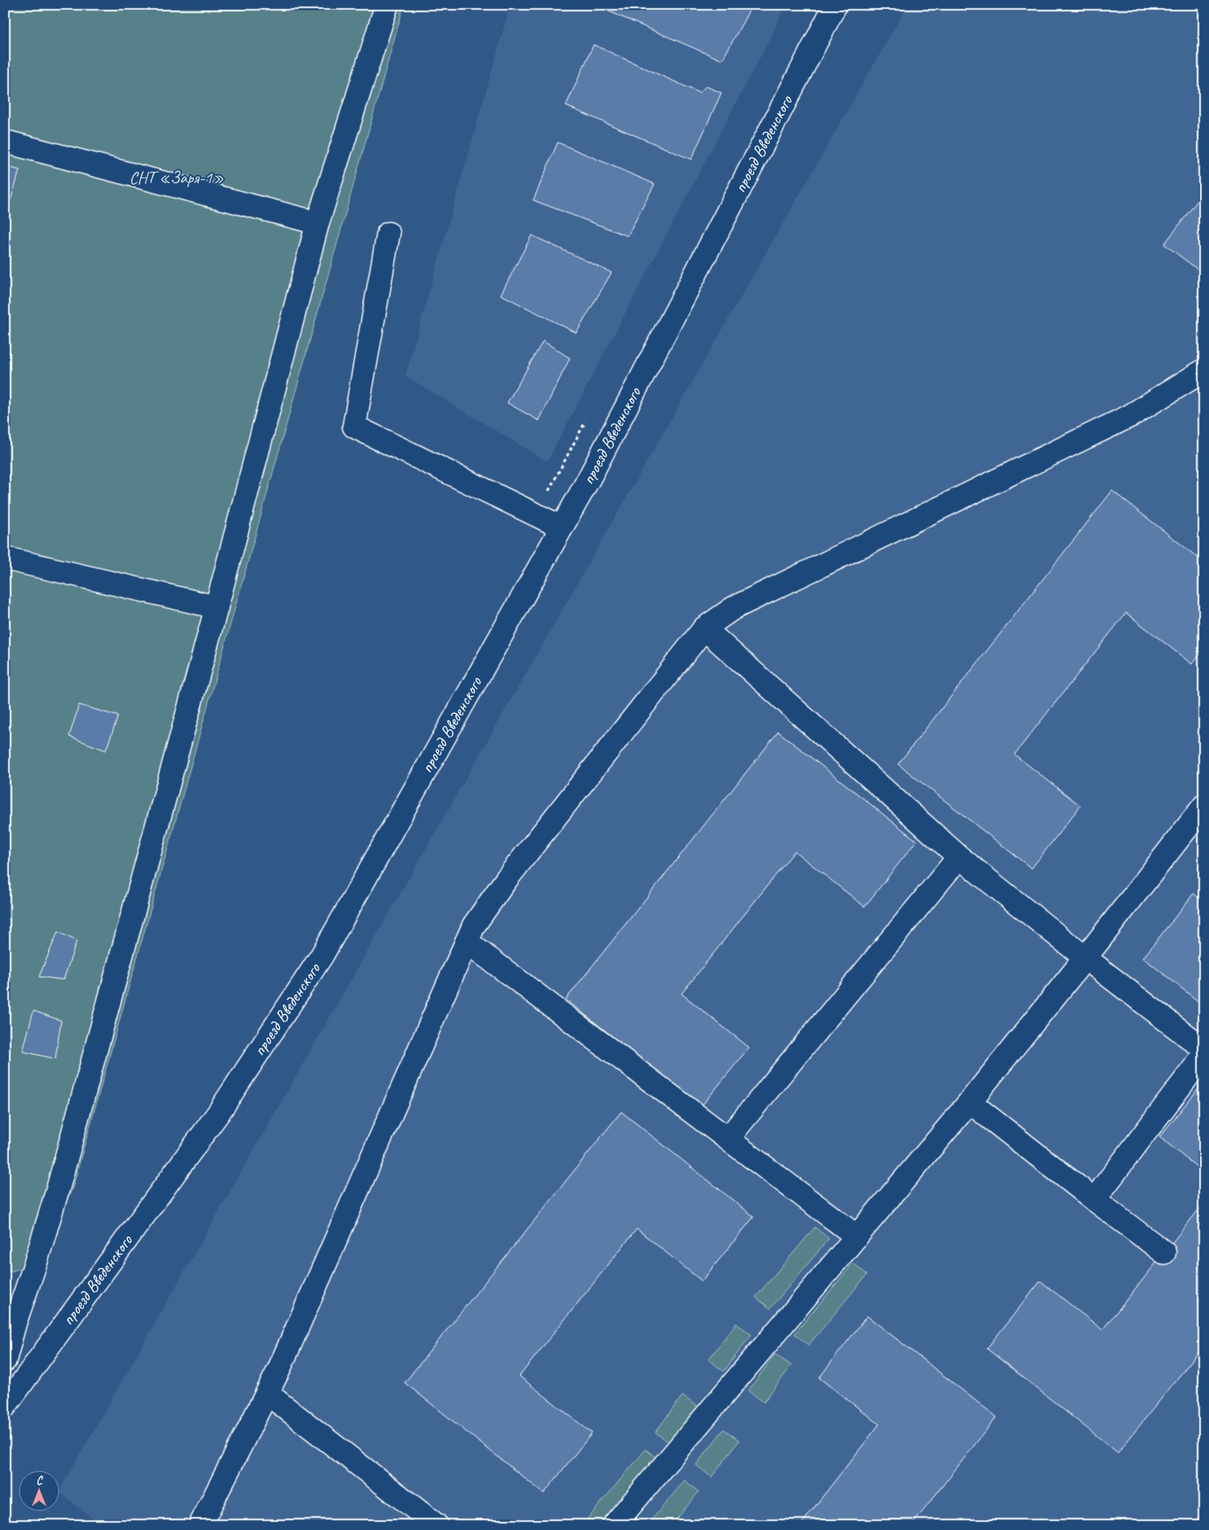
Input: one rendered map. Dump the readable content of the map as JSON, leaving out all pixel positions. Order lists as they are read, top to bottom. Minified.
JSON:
{"streets":{"street":["проезд Введенского"]},"parks":["СНТ «Заря-1»"],"north":"top"}
